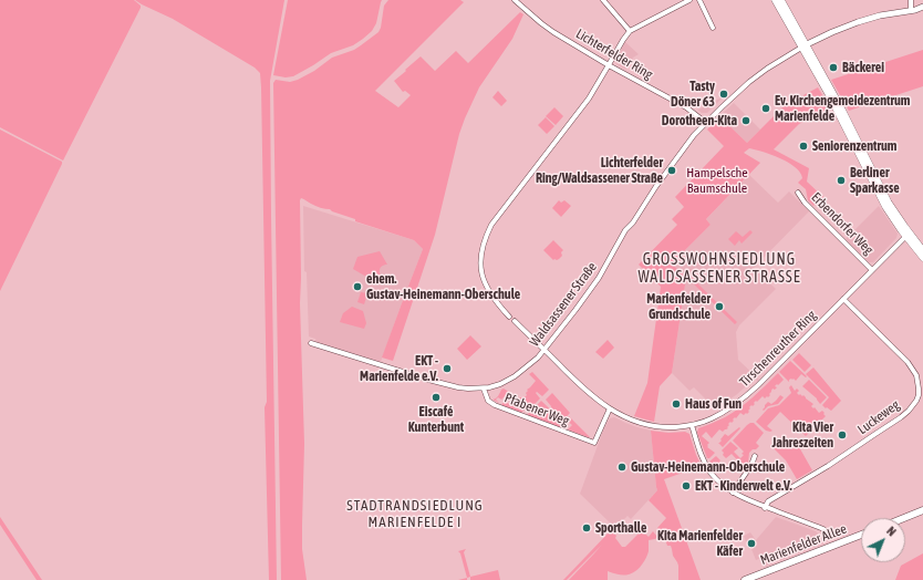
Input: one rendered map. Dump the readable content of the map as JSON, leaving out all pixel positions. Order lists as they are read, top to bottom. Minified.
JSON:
{"streets":{"main road":["Marienfelder Allee"],"street":["Lichterfelder Ring","Erbendorfer Weg","Waldsassener Straße","Tirschenreuther Ring","Pfabener Weg","Luckeweg"]},"crossings":[["Lichterfelder Ring","Waldsassener Straße"],["Erbendorfer Weg","Tirschenreuther Ring"],["Waldsassener Straße","Tirschenreuther Ring"],["Waldsassener Straße","Pfabener Weg"],["Tirschenreuther Ring","Pfabener Weg"],["Tirschenreuther Ring","Luckeweg"]],"districts":["GROSSWOHNSIEDLUNG WALDSASSENER STRASSE","STADTRANDSIEDLUNG MARIENFELDE I"],"parks":["Hampelsche Baumschule"],"places":["Bäckerei","Tasty Döner 63","Ev. Kirchengemeidezentrum Marienfelde","Dorotheen-Kita","Seniorenzentrum","Lichterfelder Ring/Waldsassener Straße","Berliner Sparkasse","ehem. Gustav-Heinemann-Oberschule","Marienfelder Grundschule","EKT - Marienfelde e.V.","Eiscafé Kunterbunt","Haus of Fun","Kita Vier Jahreszeiten","Gustav-Heinemann-Oberschule","EKT - Kinderwelt e.V.","Sporthalle","Kita Marienfelder Käfer"],"north":"top right"}
